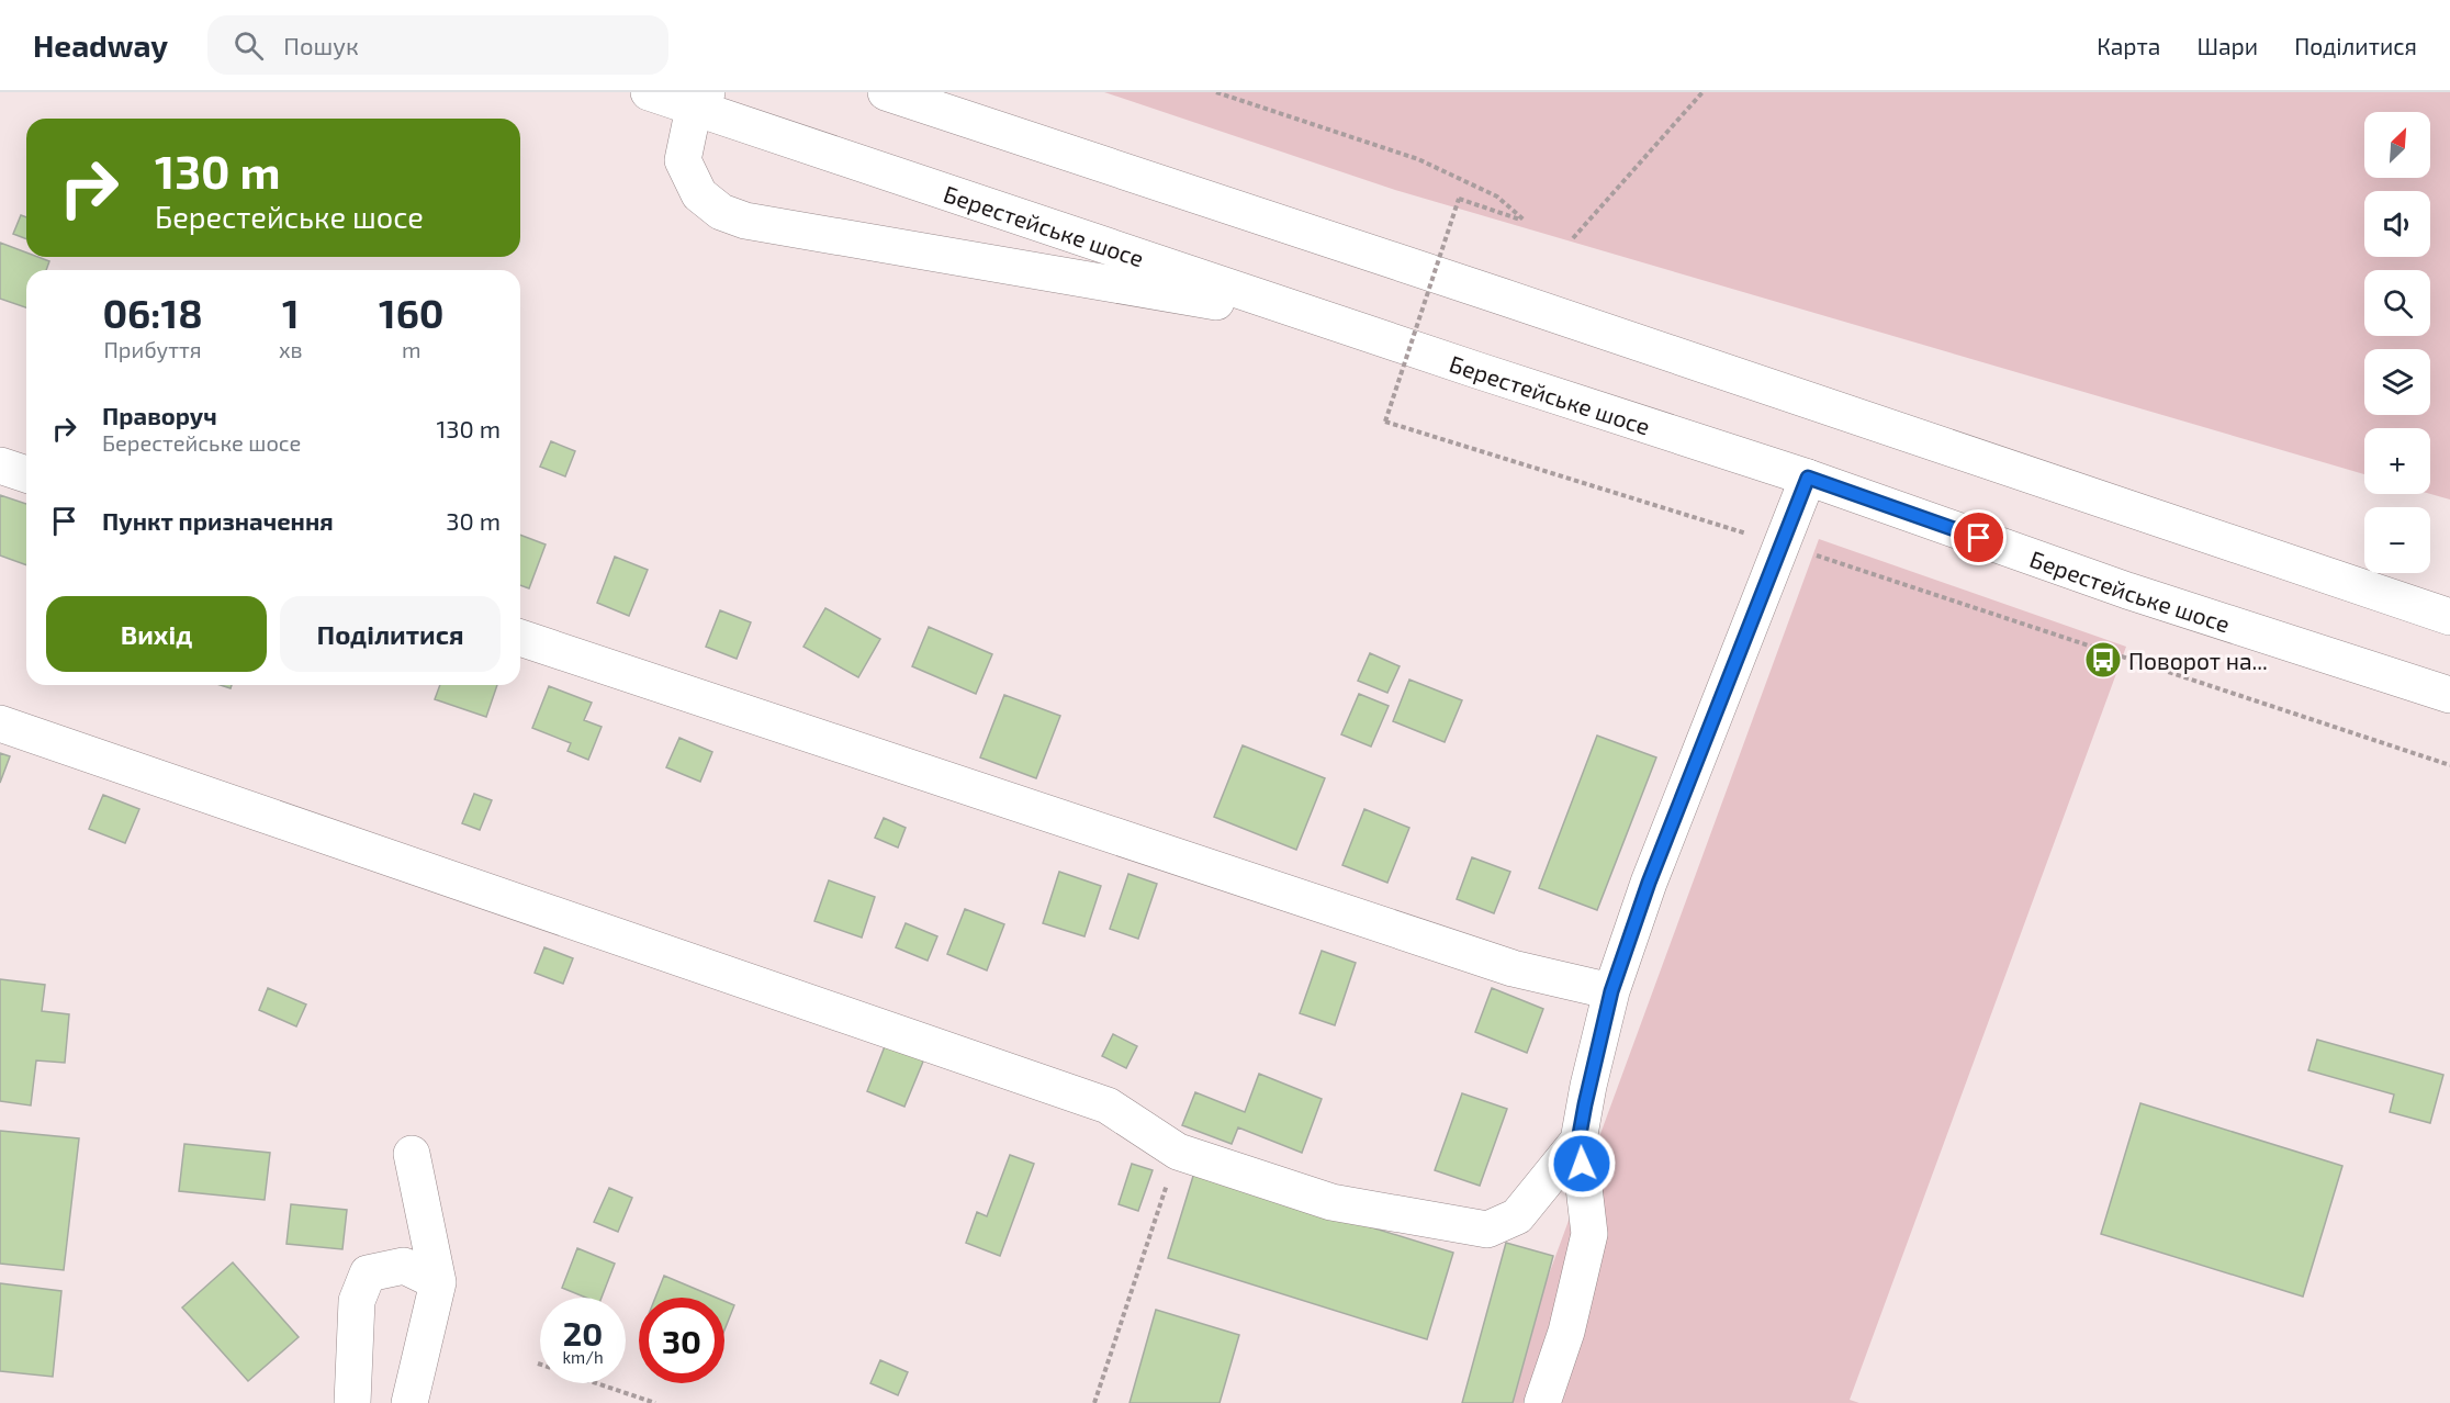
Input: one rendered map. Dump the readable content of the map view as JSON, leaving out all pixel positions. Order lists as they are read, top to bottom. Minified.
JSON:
{"streets":{"main road":["Берестейське шосе"]},"places":{"bus stop":["Поворот на..."]},"north":"top right","page":{"header":"Headway","search":"Пошук","nav":["Карта","Шари","Поділитися"],"map_buttons":["+","−"],"turn":["130 m","Берестейське шосе"],"eta":["06:18","Прибуття","1","хв","160","m"],"list":[{"name":"Праворуч","note":"Берестейське шосе","value":"130 m"},{"name":"Пункт призначення","value":"30 m"}],"buttons":["Вихід","Поділитися"],"speed":"20 km/h","limit":"30"}}
